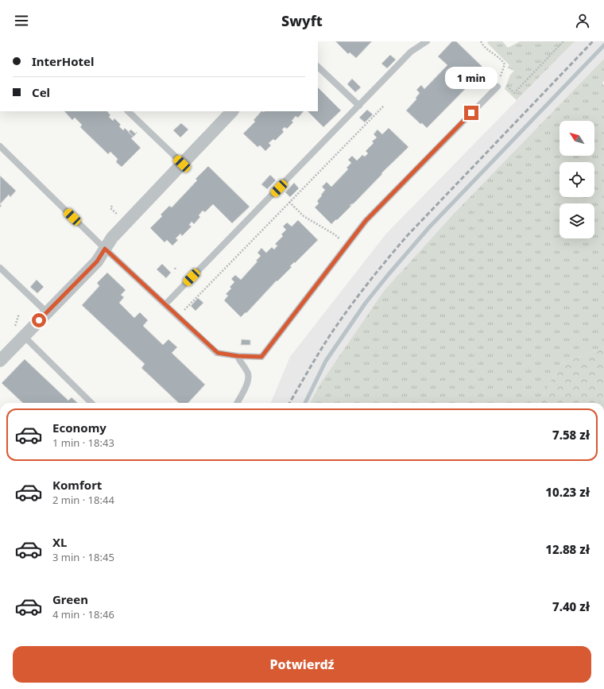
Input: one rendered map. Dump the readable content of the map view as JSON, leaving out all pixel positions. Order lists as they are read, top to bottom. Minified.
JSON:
{"north":"top left","page":{"header":"Swyft","banner":["InterHotel","Cel"],"bubble":"1 min","list":[{"name":"Economy","note":"1 min · 18:43","value":"7.58 zł"},{"name":"Komfort","note":"2 min · 18:44","value":"10.23 zł"},{"name":"XL","note":"3 min · 18:45","value":"12.88 zł"},{"name":"Green","note":"4 min · 18:46","value":"7.40 zł"}],"buttons":"Potwierdź"}}
